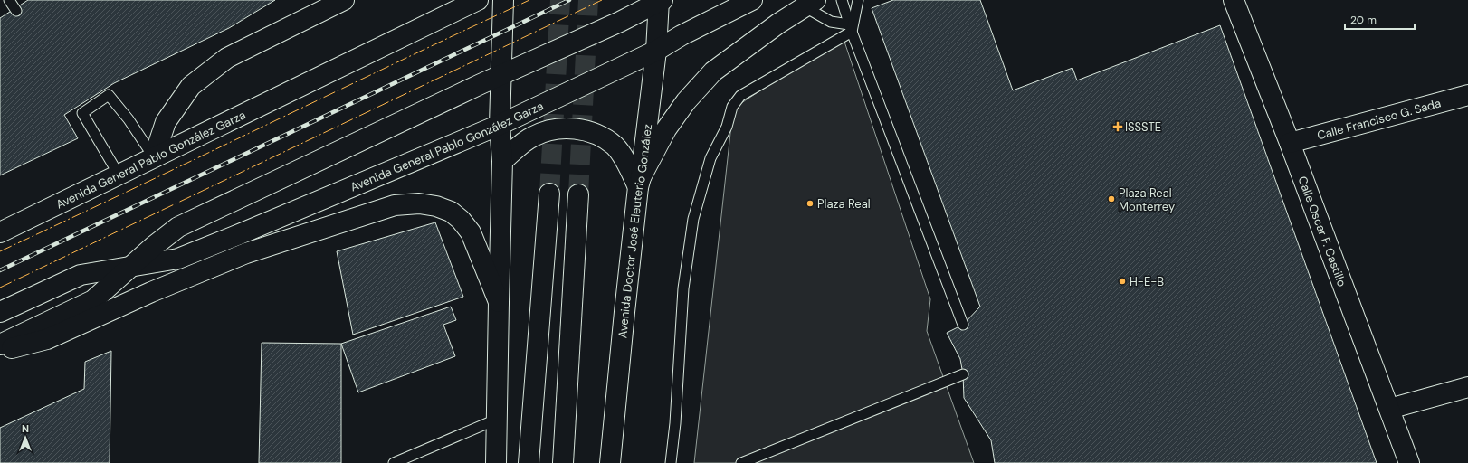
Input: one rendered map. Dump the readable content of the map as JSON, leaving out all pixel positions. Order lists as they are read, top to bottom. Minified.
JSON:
{"streets":{"main road":["Calle Francisco G. Sada","Avenida General Pablo González Garza","Avenida Doctor José Eleuterio González","Calle Oscar F. Castillo"]},"crossings":[["Calle Francisco G. Sada","Calle Oscar F. Castillo"],["Avenida General Pablo González Garza","Avenida Doctor José Eleuterio González"]],"places":{"health":["ISSSTE"],"other":["Plaza Real Monterrey","Plaza Real","H-E-B"]},"scale_bar":"20 m","north":"top"}
